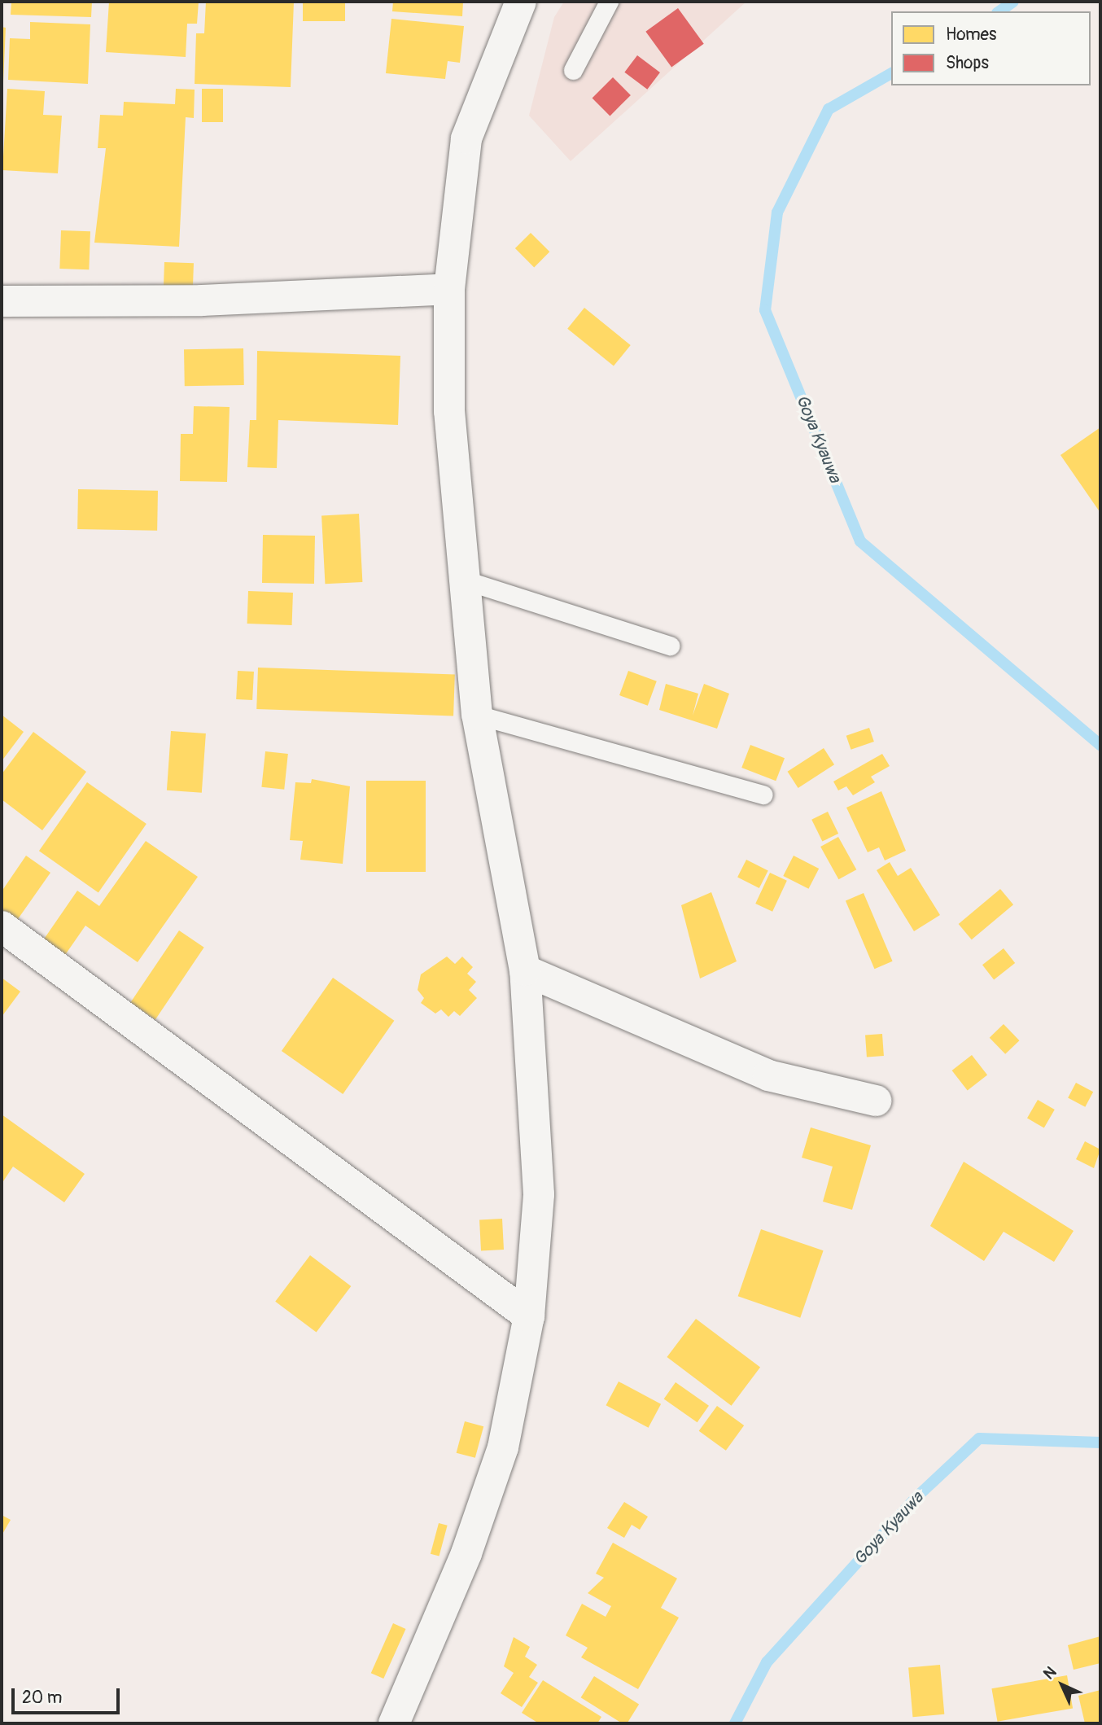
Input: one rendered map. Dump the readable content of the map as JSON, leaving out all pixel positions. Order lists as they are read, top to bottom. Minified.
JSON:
{"water":["Goya Kyauwa"],"legend":["Homes","Shops"],"scale_bar":"20 m","north":"top left"}
